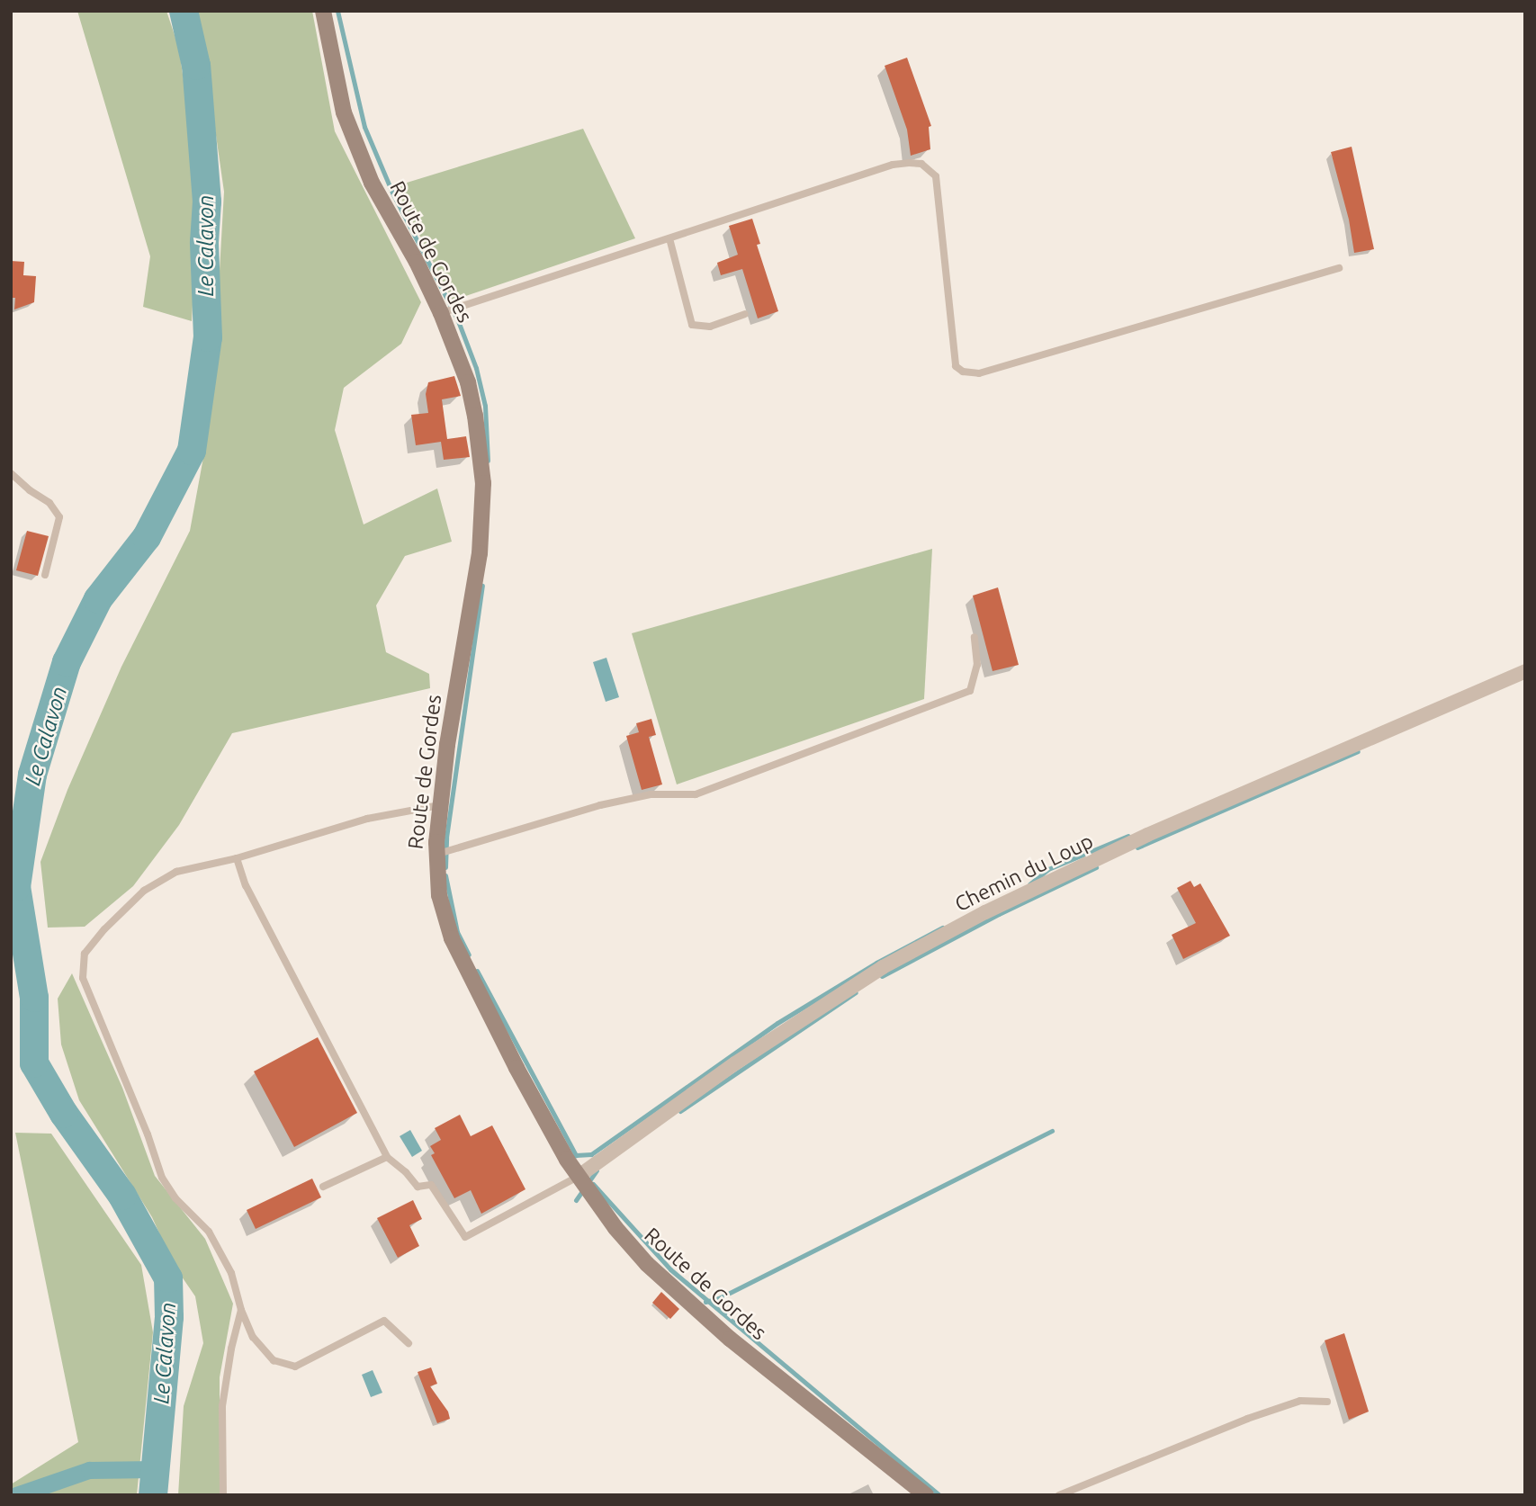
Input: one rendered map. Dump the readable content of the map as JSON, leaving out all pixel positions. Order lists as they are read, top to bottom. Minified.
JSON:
{"streets":{"street":["Route de Gordes","Chemin du Loup"]},"crossings":[["Route de Gordes","Chemin du Loup"]],"water":["Le Calavon"]}
